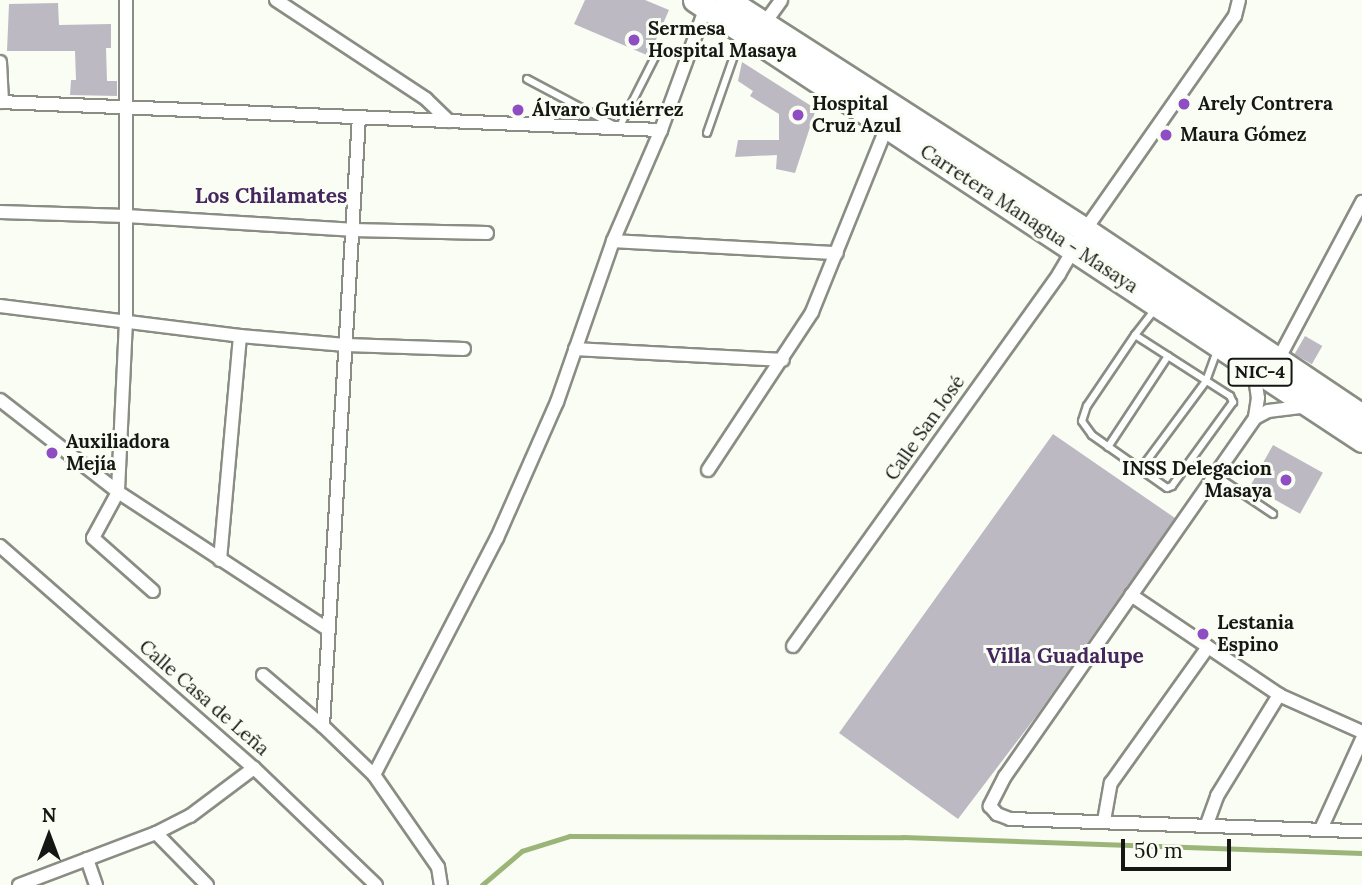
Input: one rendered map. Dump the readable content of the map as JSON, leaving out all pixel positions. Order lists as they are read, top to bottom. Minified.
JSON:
{"streets":{"highway":["Carretera Managua - Masaya","NIC-4"],"street":["Calle San José","Calle Casa de Leña"]},"crossings":[["Carretera Managua - Masaya","Calle San José"]],"districts":["Los Chilamates","Villa Guadalupe"],"places":["Sermesa Hospital Masaya","Arely Contrera","Álvaro Gutiérrez","Hospital Cruz Azul","Maura Gómez","Auxiliadora Mejía","INSS Delegacion Masaya","Lestania Espino"],"scale_bar":"50 m","north":"top"}
